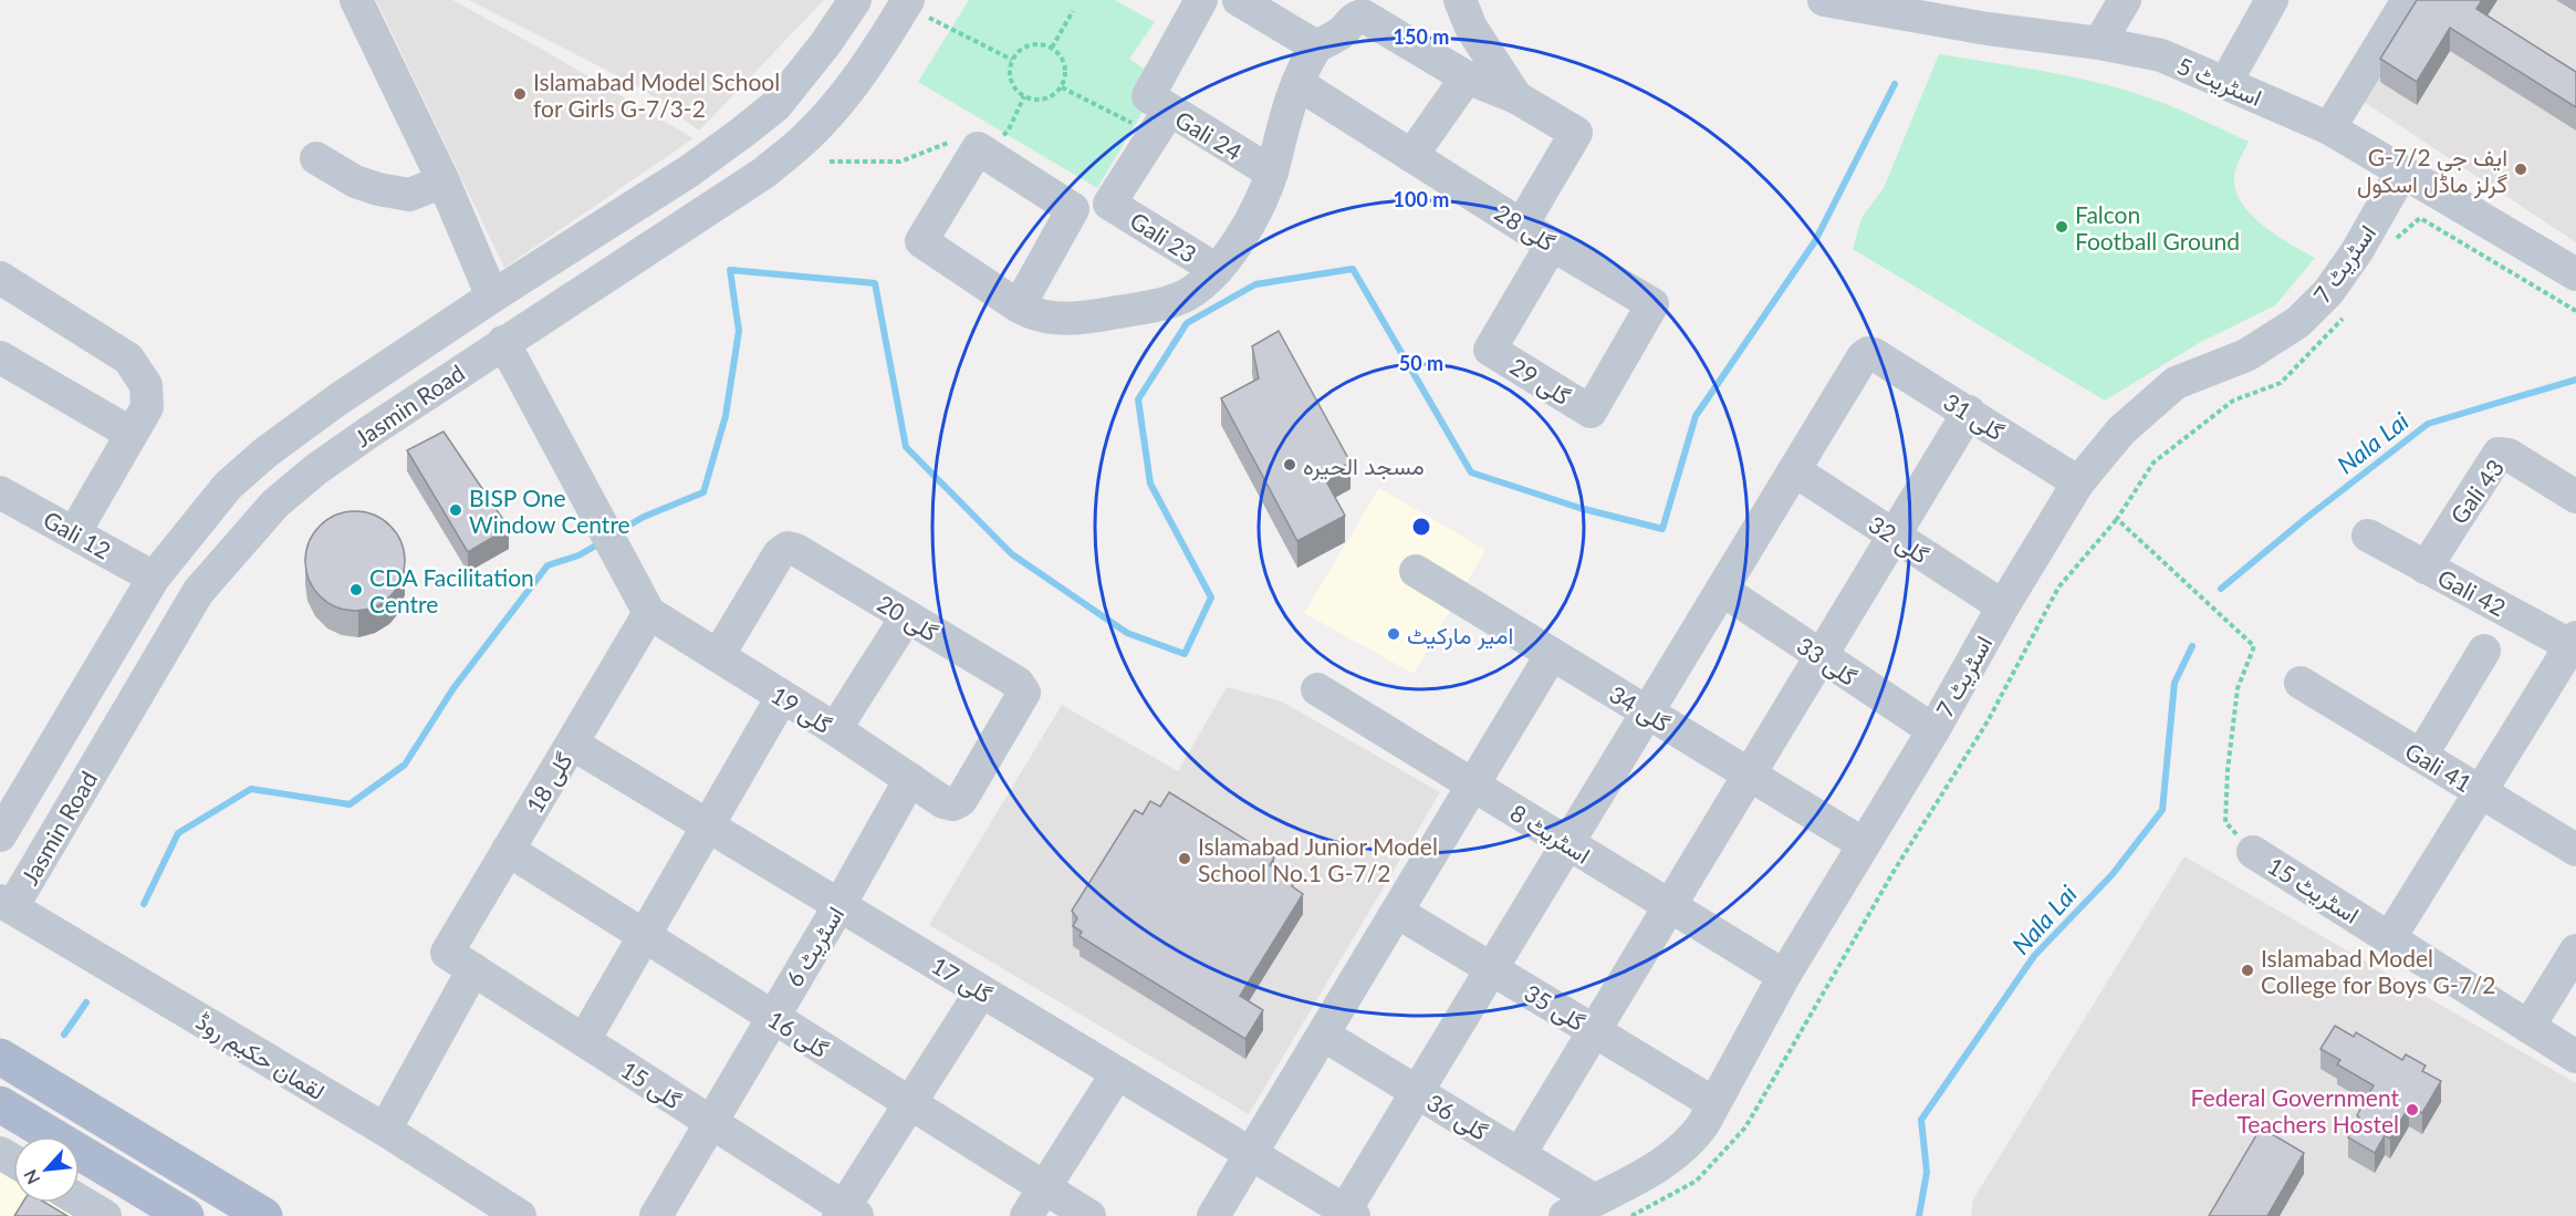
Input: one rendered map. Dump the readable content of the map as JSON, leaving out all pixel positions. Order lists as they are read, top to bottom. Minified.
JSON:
{"streets":{"street":["اسٹریٹ 5","Gali 24","گلی 28","Gali 23","اسٹریٹ 7","گلی 29","Jasmin Road","گلی 31","Gali 43","Gali 12","گلی 32","Gali 42","گلی 20","گلی 33","گلی 34","گلی 19","Gali 41","گلی 18","اسٹریٹ 8","اسٹریٹ 15","اسٹریٹ 6","گلی 17","گلی 35","گلی 16","لقمان حکیم روڈ","گلی 15","گلی 36"]},"crossings":[["اسٹریٹ 5","اسٹریٹ 7"],["Gali 24","Gali 23"],["گلی 28","گلی 29"],["اسٹریٹ 7","گلی 31"],["اسٹریٹ 7","گلی 32"],["اسٹریٹ 7","گلی 33"],["اسٹریٹ 7","گلی 34"],["اسٹریٹ 7","اسٹریٹ 8"],["اسٹریٹ 7","گلی 35"],["اسٹریٹ 7","گلی 36"],["Jasmin Road","Gali 12"],["Jasmin Road","لقمان حکیم روڈ"],["گلی 31","گلی 32"],["Gali 43","Gali 42"],["گلی 20","گلی 19"],["گلی 19","گلی 18"],["گلی 19","اسٹریٹ 6"],["گلی 18","گلی 17"],["گلی 18","گلی 16"],["گلی 18","لقمان حکیم روڈ"],["گلی 18","گلی 15"],["اسٹریٹ 6","گلی 17"],["اسٹریٹ 6","گلی 16"],["اسٹریٹ 6","گلی 15"]],"water":["Nala Lai"],"places":["Islamabad Model School for Girls G-7/3-2","G-7/2 ایف جی گرلز ماڈل اسکول","Falcon Football Ground","مسجد الحیرہ","BISP One Window Centre","CDA Facilitation Centre","امیر مارکیٹ","Islamabad Junior Model School No.1 G-7/2","Islamabad Model College for Boys G-7/2","Federal Government Teachers Hostel"],"north":"bottom left","rings":["150 m","100 m","50 m"]}
